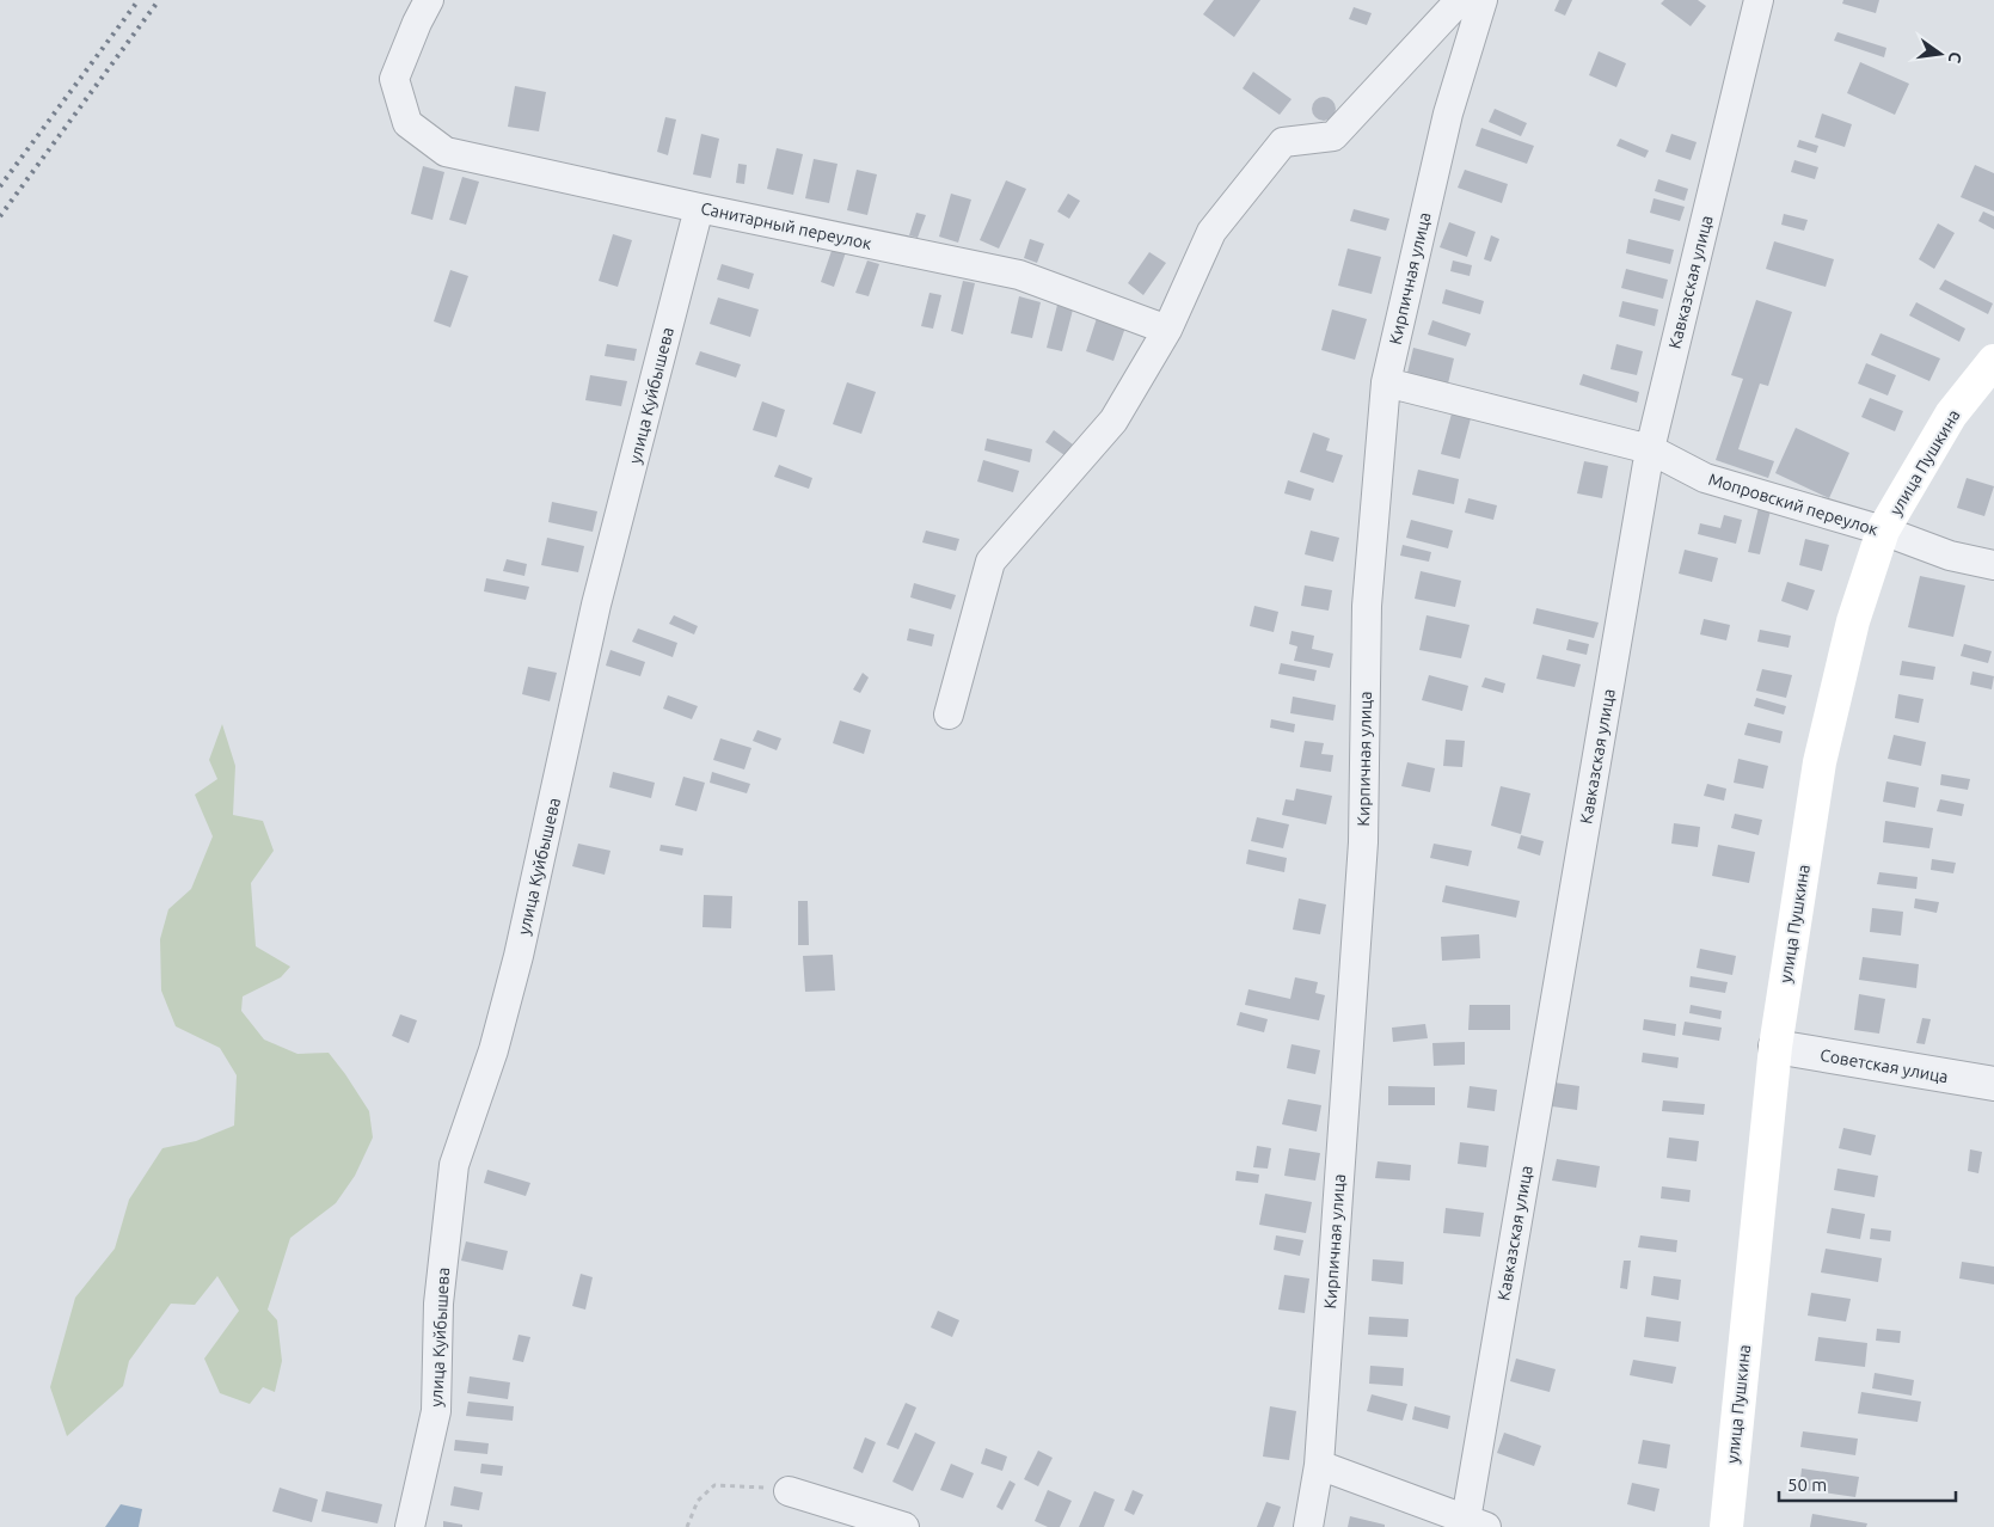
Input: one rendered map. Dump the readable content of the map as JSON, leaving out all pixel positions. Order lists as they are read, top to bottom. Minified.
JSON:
{"streets":{"main road":["улица Пушкина"],"street":["Санитарный переулок","Кирпичная улица","Кавказская улица","улица Куйбышева","Мопровский переулок","Советская улица"]},"crossings":[["Санитарный переулок","улица Куйбышева"],["Кирпичная улица","Мопровский переулок"],["Кавказская улица","Мопровский переулок"],["улица Пушкина","Мопровский переулок"],["улица Пушкина","Советская улица"]],"scale_bar":"50 m","north":"right"}
